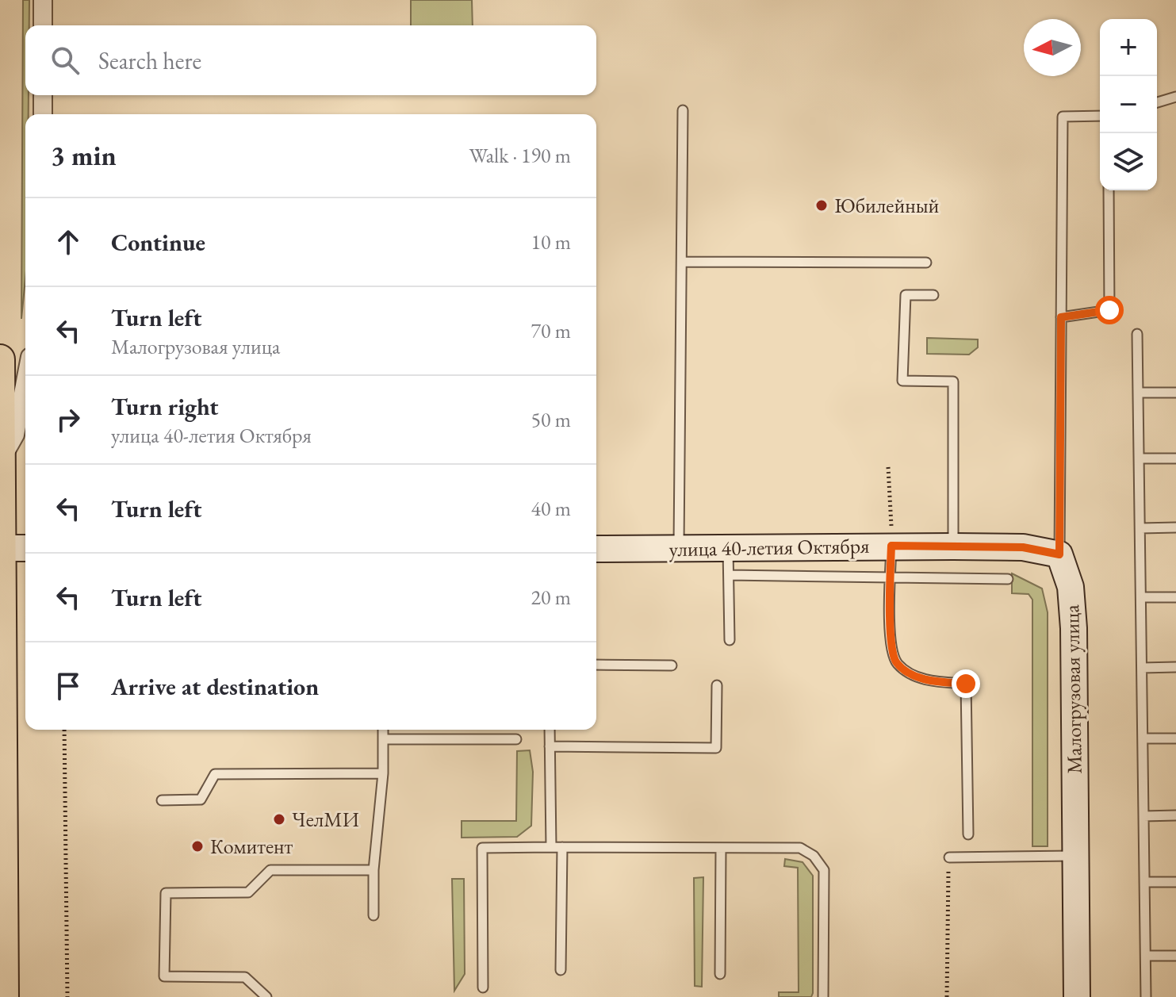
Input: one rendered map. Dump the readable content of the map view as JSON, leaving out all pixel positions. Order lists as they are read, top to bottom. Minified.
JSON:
{"streets":{"street":["улица 40-летия Октября","Малогрузовая улица"]},"crossings":[["улица 40-летия Октября","Малогрузовая улица"]],"places":["Юбилейный","ЧелМИ","Комитент"],"north":"left","page":{"map_buttons":["+","−"],"search":"Search here","heading":["3 min","Walk · 190 m"],"list":[["Continue","10 m"],["Turn left","Малогрузовая улица","70 m"],["Turn right","улица 40-летия Октября","50 m"],["Turn left","40 m"],["Turn left","20 m"],"Arrive at destination"]}}
